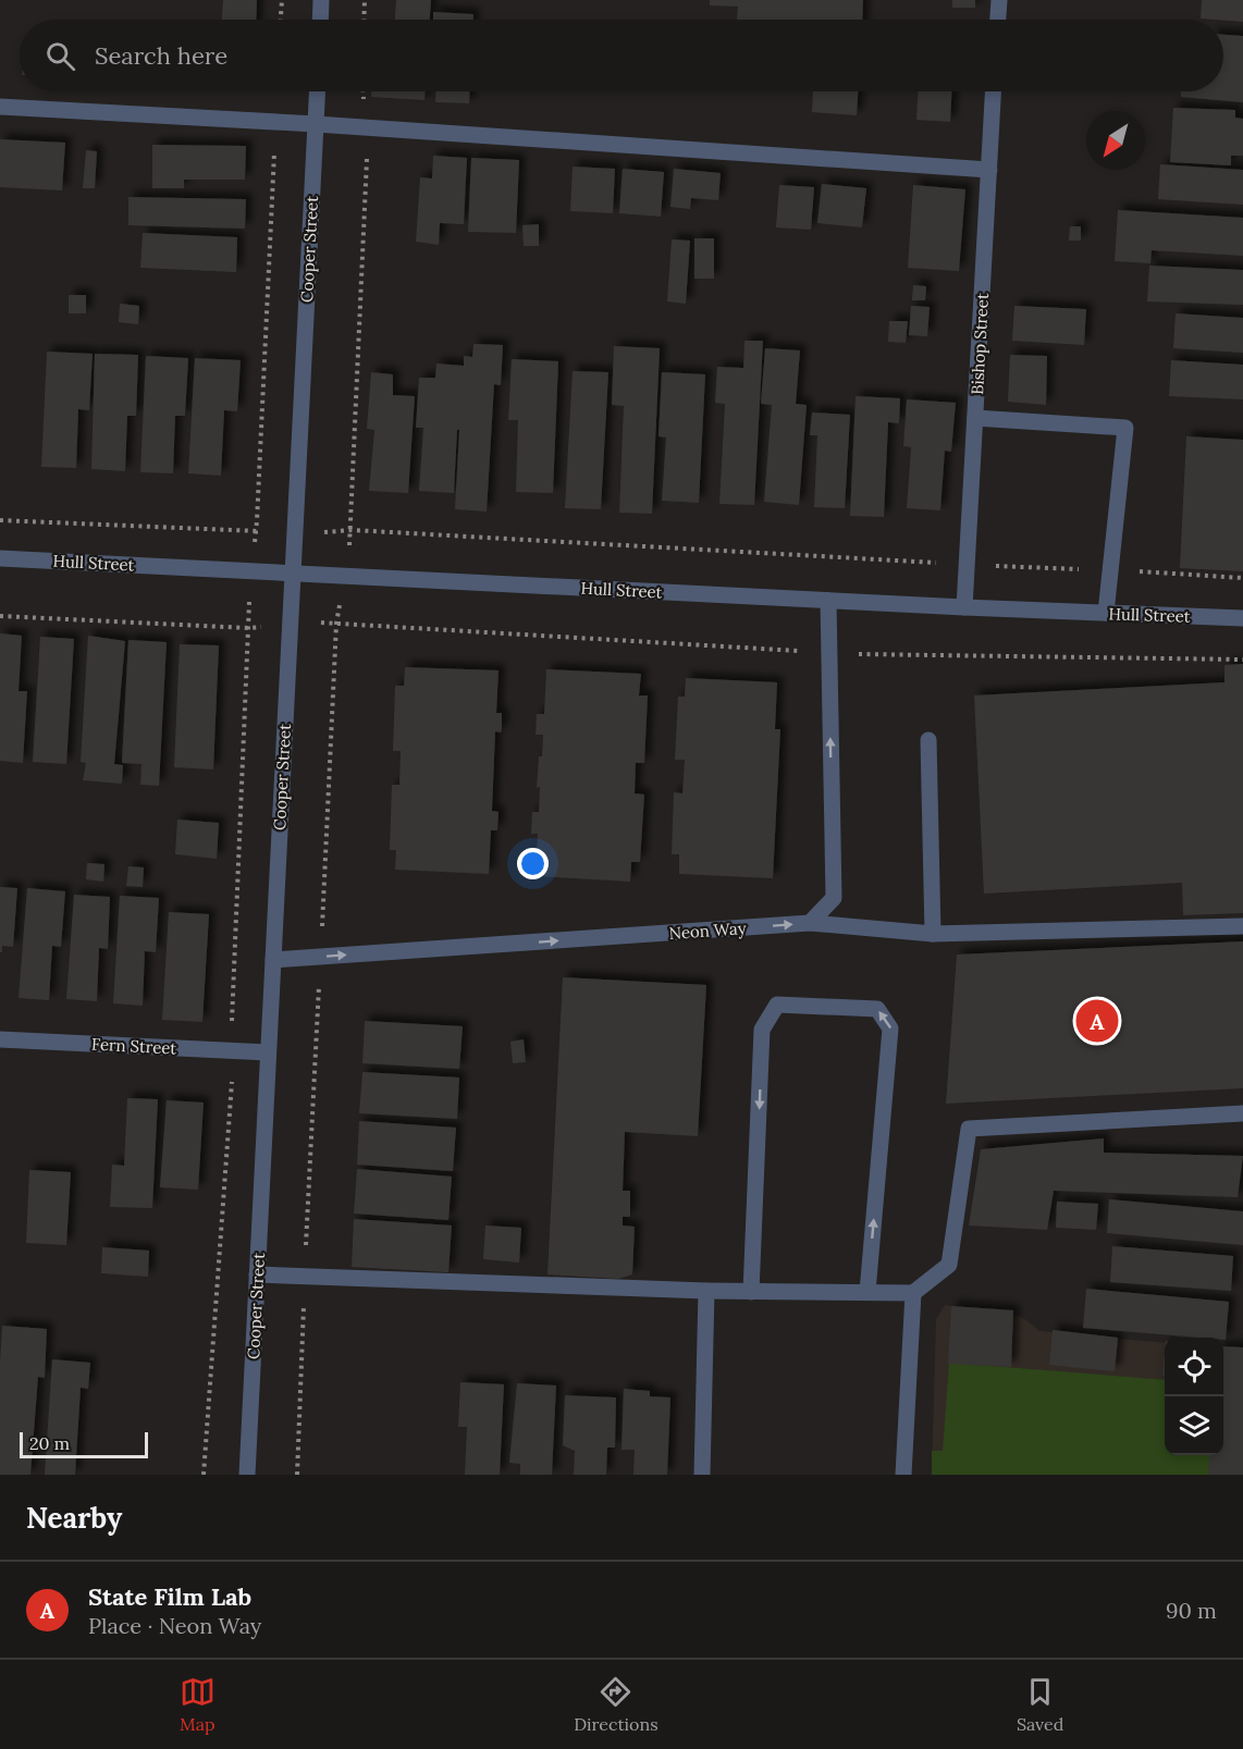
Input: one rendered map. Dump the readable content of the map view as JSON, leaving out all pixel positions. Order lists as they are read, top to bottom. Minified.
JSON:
{"streets":{"street":["Cooper Street","Bishop Street","Hull Street","Neon Way","Fern Street"]},"crossings":[["Cooper Street","Hull Street"],["Cooper Street","Neon Way"],["Cooper Street","Fern Street"],["Bishop Street","Hull Street"]],"one_way":["Neon Way"],"scale_bar":"20 m","north":"bottom left","page":{"search":"Search here","pins":"A","scale":"20 m","heading":"Nearby","list":[{"mark":"A","name":"State Film Lab","note":"Place · Neon Way","value":"90 m"}],"nav":["Map","Directions","Saved"]}}
